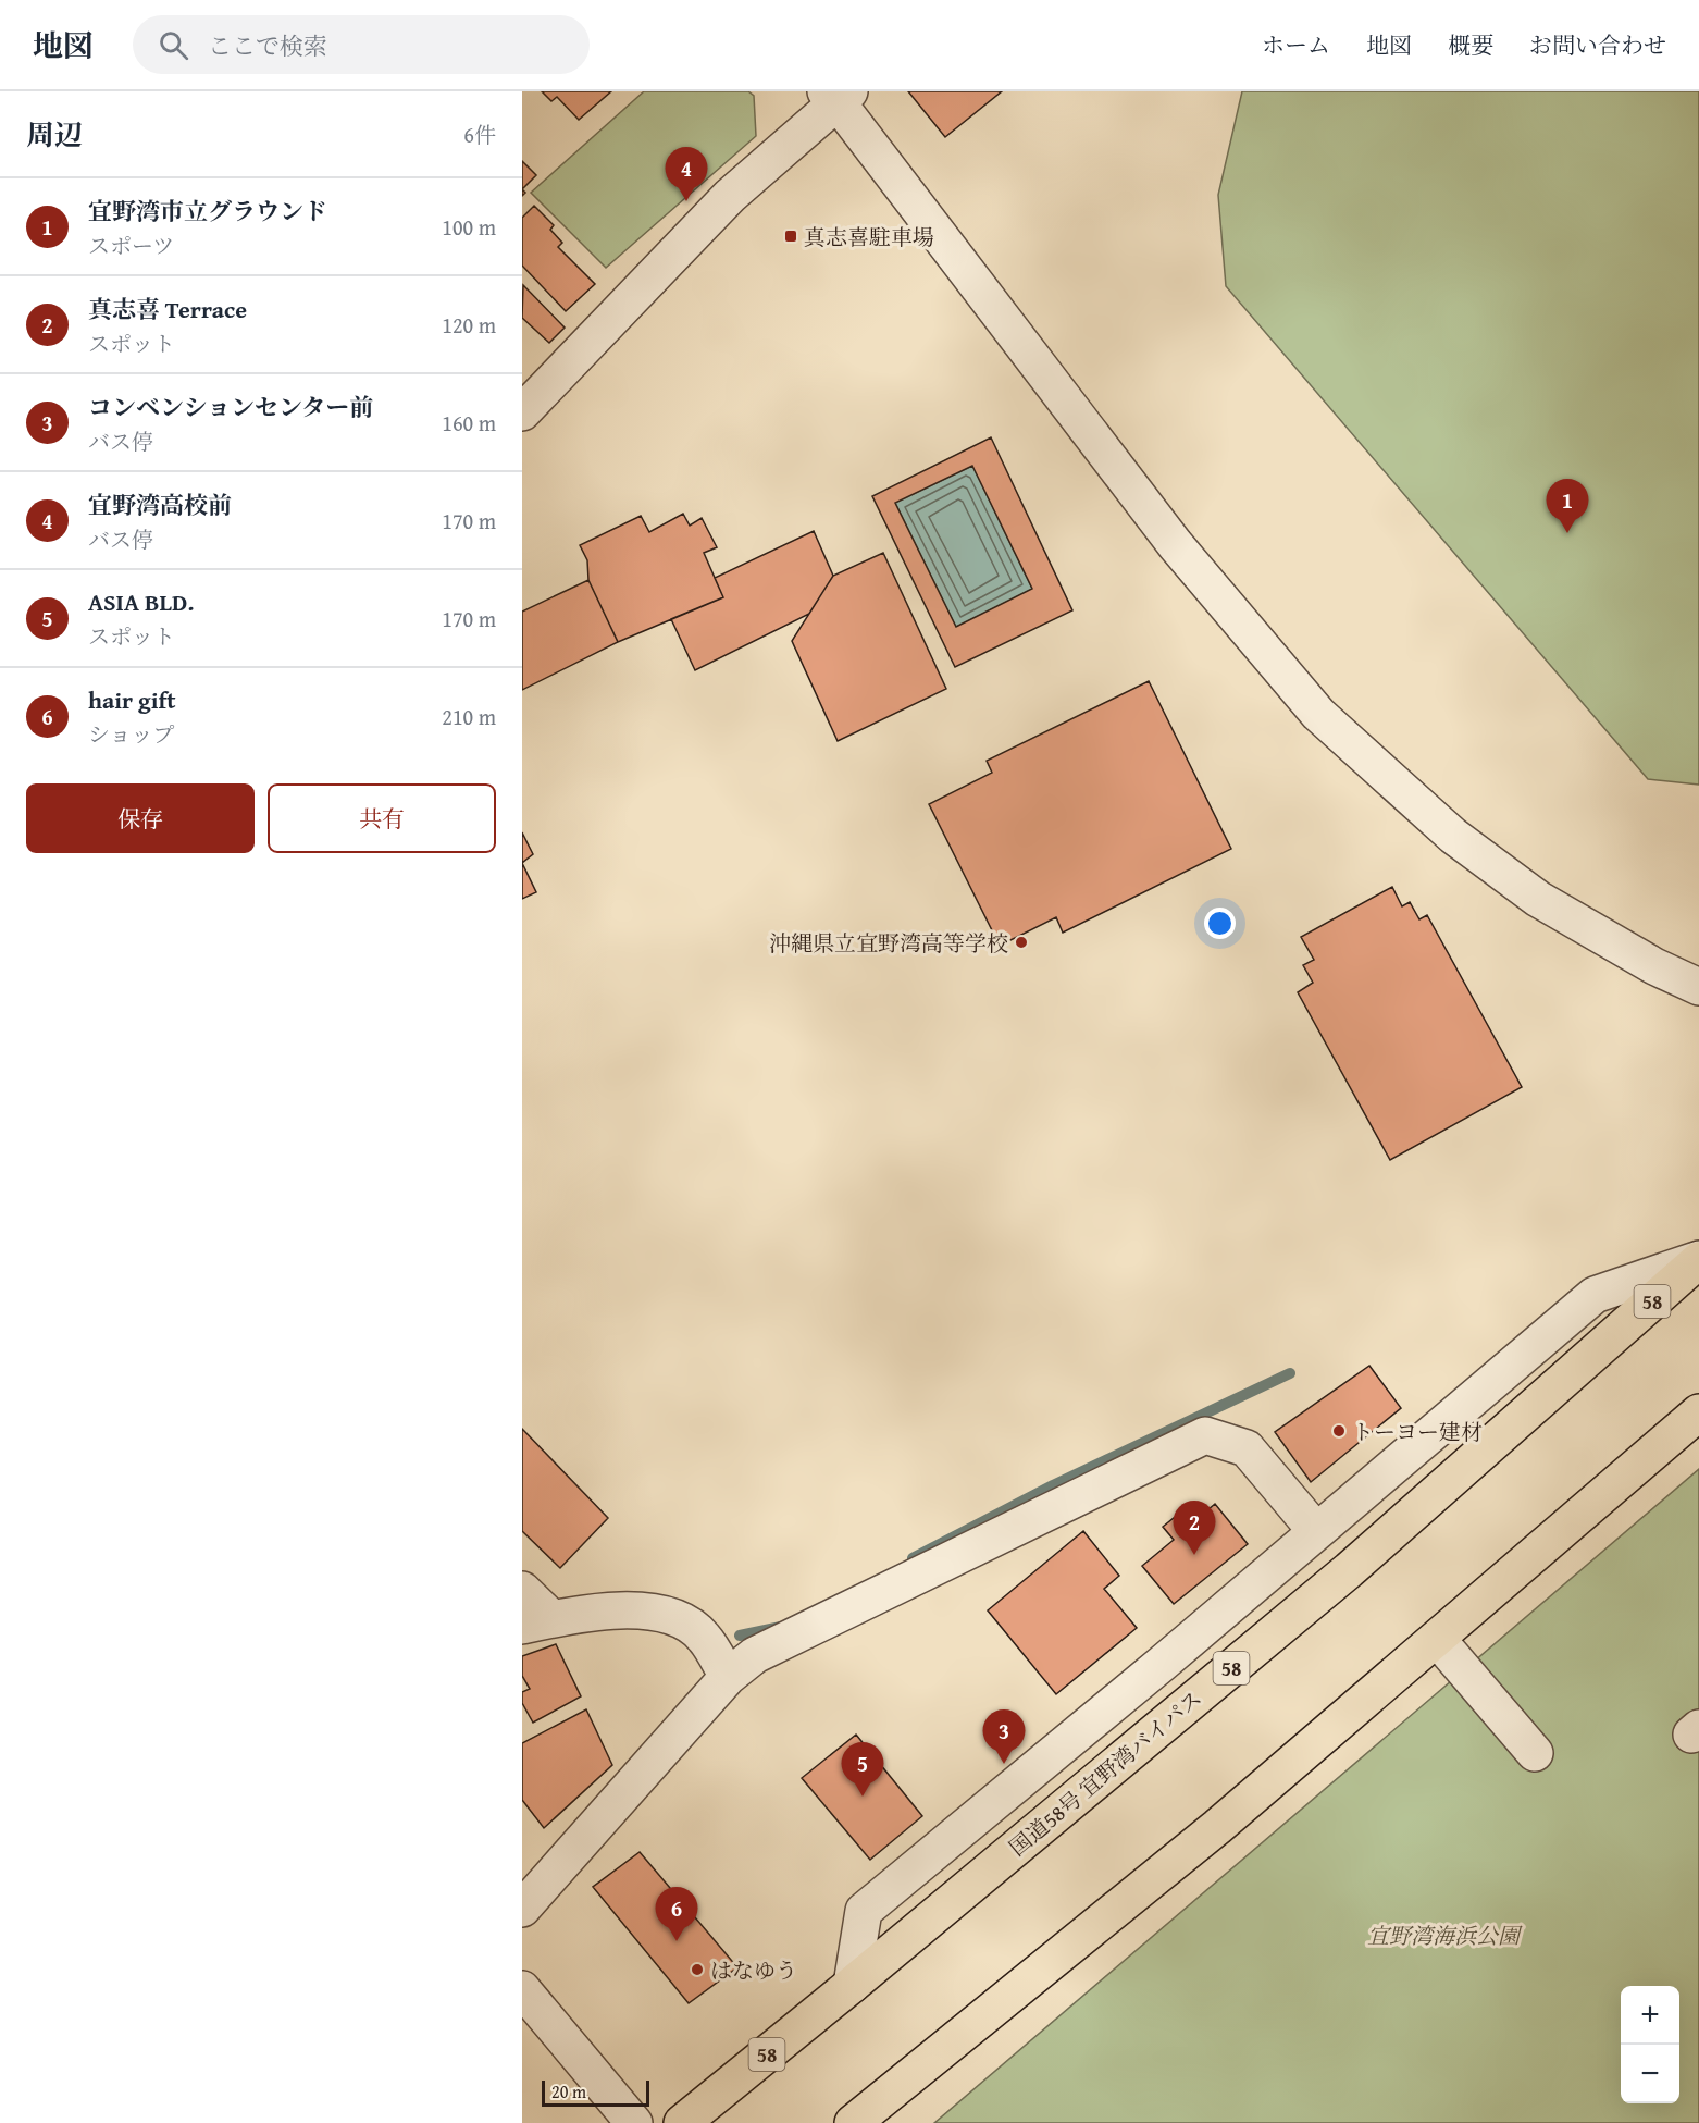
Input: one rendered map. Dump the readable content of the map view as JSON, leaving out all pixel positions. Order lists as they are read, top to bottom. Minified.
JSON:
{"streets":{"highway":["58","国道58号 宜野湾バイパス"]},"parks":["宜野湾海浜公園"],"places":{"transit":["真志喜駐車場"],"other":["沖縄県立宜野湾高等学校","トーヨー建材","はなゆう"]},"scale_bar":"20 m","page":{"header":"地図","search":"ここで検索","nav":["ホーム","地図","概要","お問い合わせ"],"heading":["周辺","6件"],"pins":["4","1","2","3","5","6"],"list":[{"mark":"1","name":"宜野湾市立グラウンド","note":"スポーツ","value":"100 m"},{"mark":"2","name":"真志喜 Terrace","note":"スポット","value":"120 m"},{"mark":"3","name":"コンベンションセンター前","note":"バス停","value":"160 m"},{"mark":"4","name":"宜野湾高校前","note":"バス停","value":"170 m"},{"mark":"5","name":"ASIA BLD.","note":"スポット","value":"170 m"},{"mark":"6","name":"hair gift","note":"ショップ","value":"210 m"}],"buttons":["保存","共有"],"map_buttons":["+","−"],"scale":"20 m"}}
